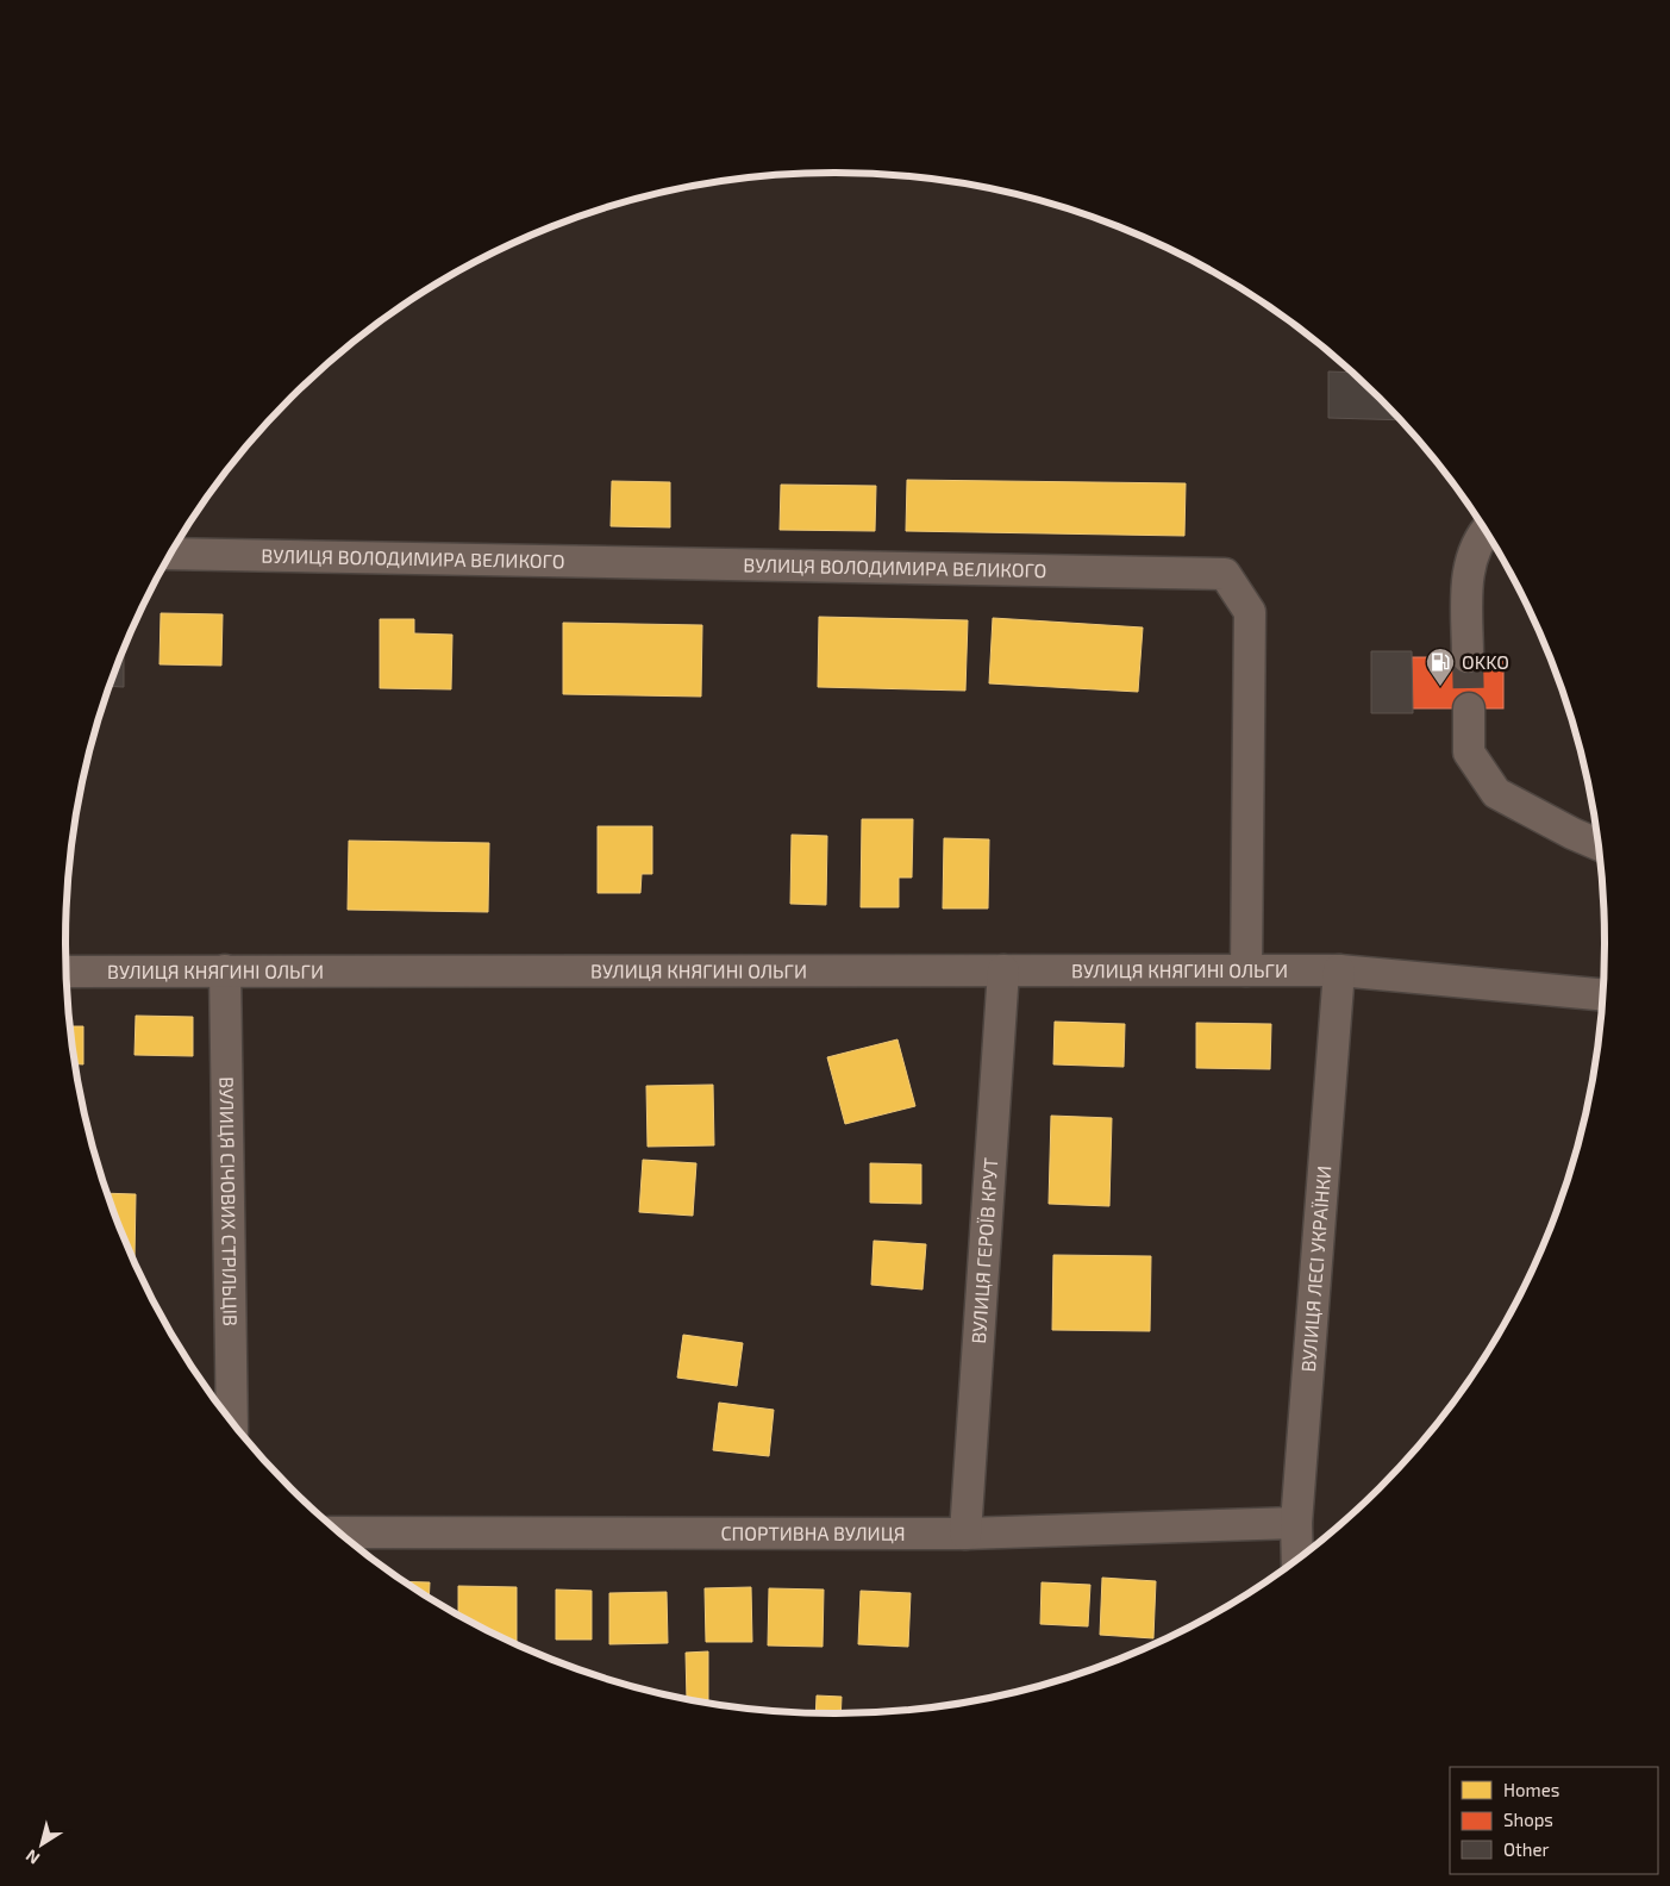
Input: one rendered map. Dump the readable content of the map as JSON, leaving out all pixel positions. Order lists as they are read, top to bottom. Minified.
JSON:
{"streets":{"street":["ВУЛИЦЯ ВОЛОДИМИРА ВЕЛИКОГО","ВУЛИЦЯ КНЯГИНІ ОЛЬГИ","ВУЛИЦЯ СІЧОВИХ СТРІЛЬЦІВ","ВУЛИЦЯ ГЕРОЇВ КРУТ","ВУЛИЦЯ ЛЕСІ УКРАЇНКИ","СПОРТИВНА ВУЛИЦЯ"]},"crossings":[["ВУЛИЦЯ ВОЛОДИМИРА ВЕЛИКОГО","ВУЛИЦЯ КНЯГИНІ ОЛЬГИ"],["ВУЛИЦЯ КНЯГИНІ ОЛЬГИ","ВУЛИЦЯ СІЧОВИХ СТРІЛЬЦІВ"],["ВУЛИЦЯ КНЯГИНІ ОЛЬГИ","ВУЛИЦЯ ГЕРОЇВ КРУТ"],["ВУЛИЦЯ КНЯГИНІ ОЛЬГИ","ВУЛИЦЯ ЛЕСІ УКРАЇНКИ"],["ВУЛИЦЯ ГЕРОЇВ КРУТ","СПОРТИВНА ВУЛИЦЯ"],["ВУЛИЦЯ ЛЕСІ УКРАЇНКИ","СПОРТИВНА ВУЛИЦЯ"]],"places":{"fuel station":["OKKO"]},"legend":["Homes","Shops","Other"],"north":"bottom left"}
